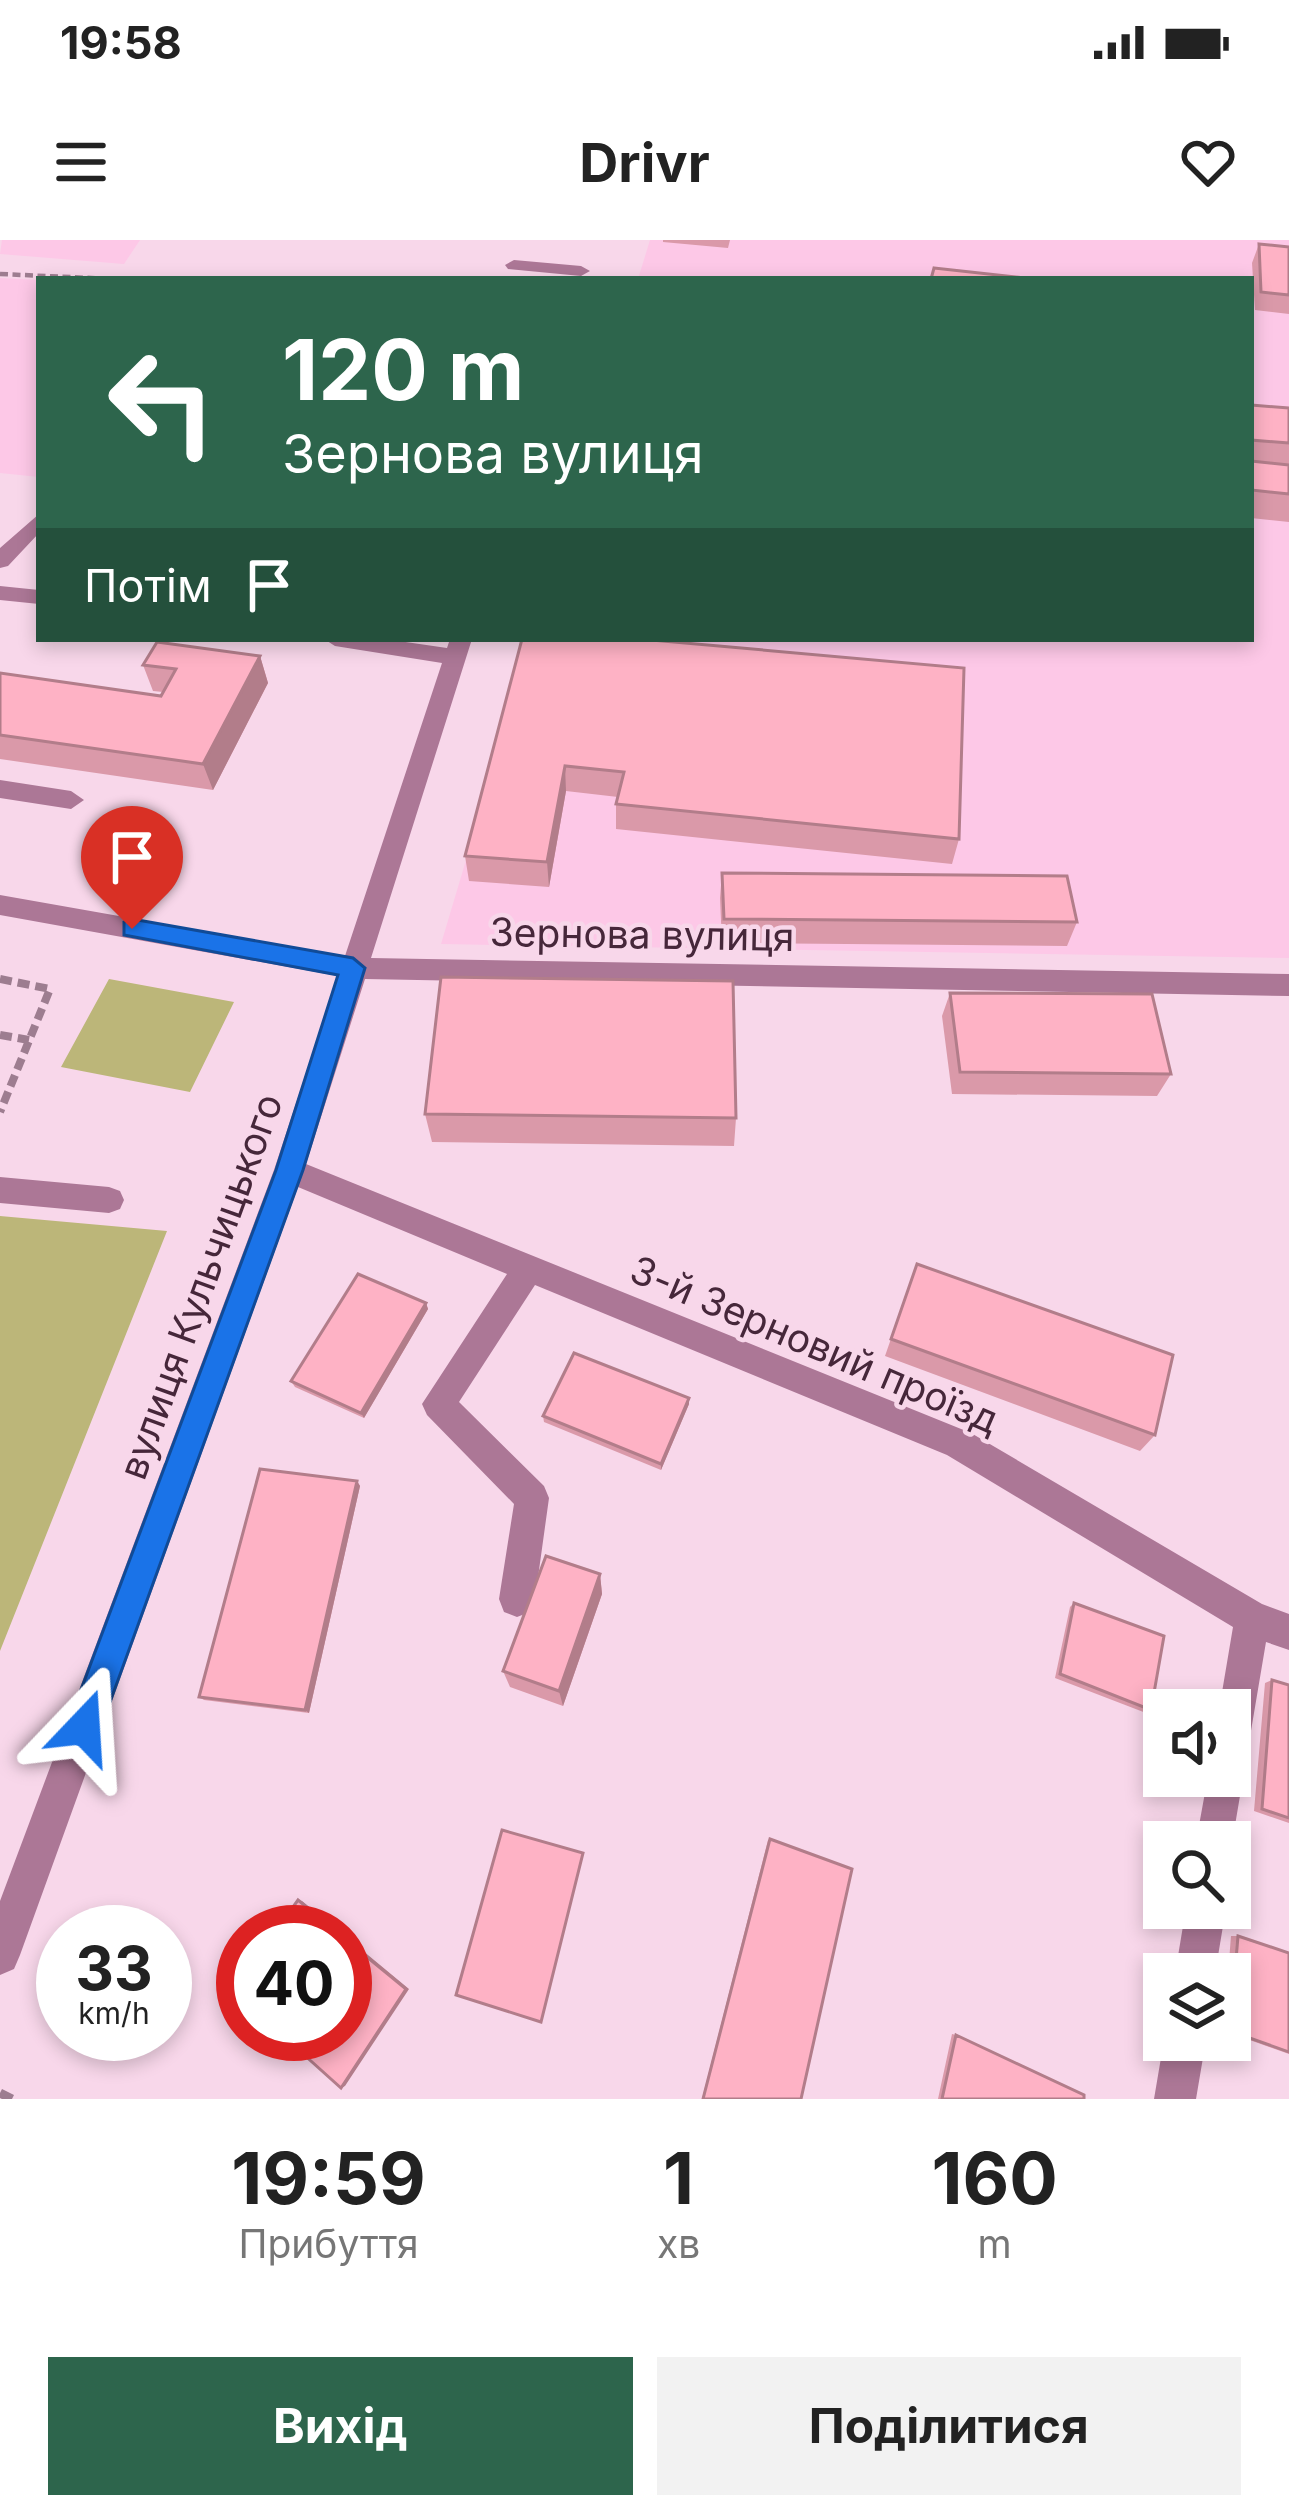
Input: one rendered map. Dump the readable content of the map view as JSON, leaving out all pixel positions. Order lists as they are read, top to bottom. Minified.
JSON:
{"streets":{"street":["Зернова вулиця","вулиця Кульчицького","3-й Зерновий проїзд"]},"crossings":[["Зернова вулиця","вулиця Кульчицького"],["вулиця Кульчицького","3-й Зерновий проїзд"]],"page":{"status":"19:58","header":"Drivr","turn":["120 m","Зернова вулиця"],"then":"Потім","speed":"33 km/h","limit":"40","eta":["19:59","Прибуття","1","хв","160","m"],"buttons":["Вихід","Поділитися"]}}
